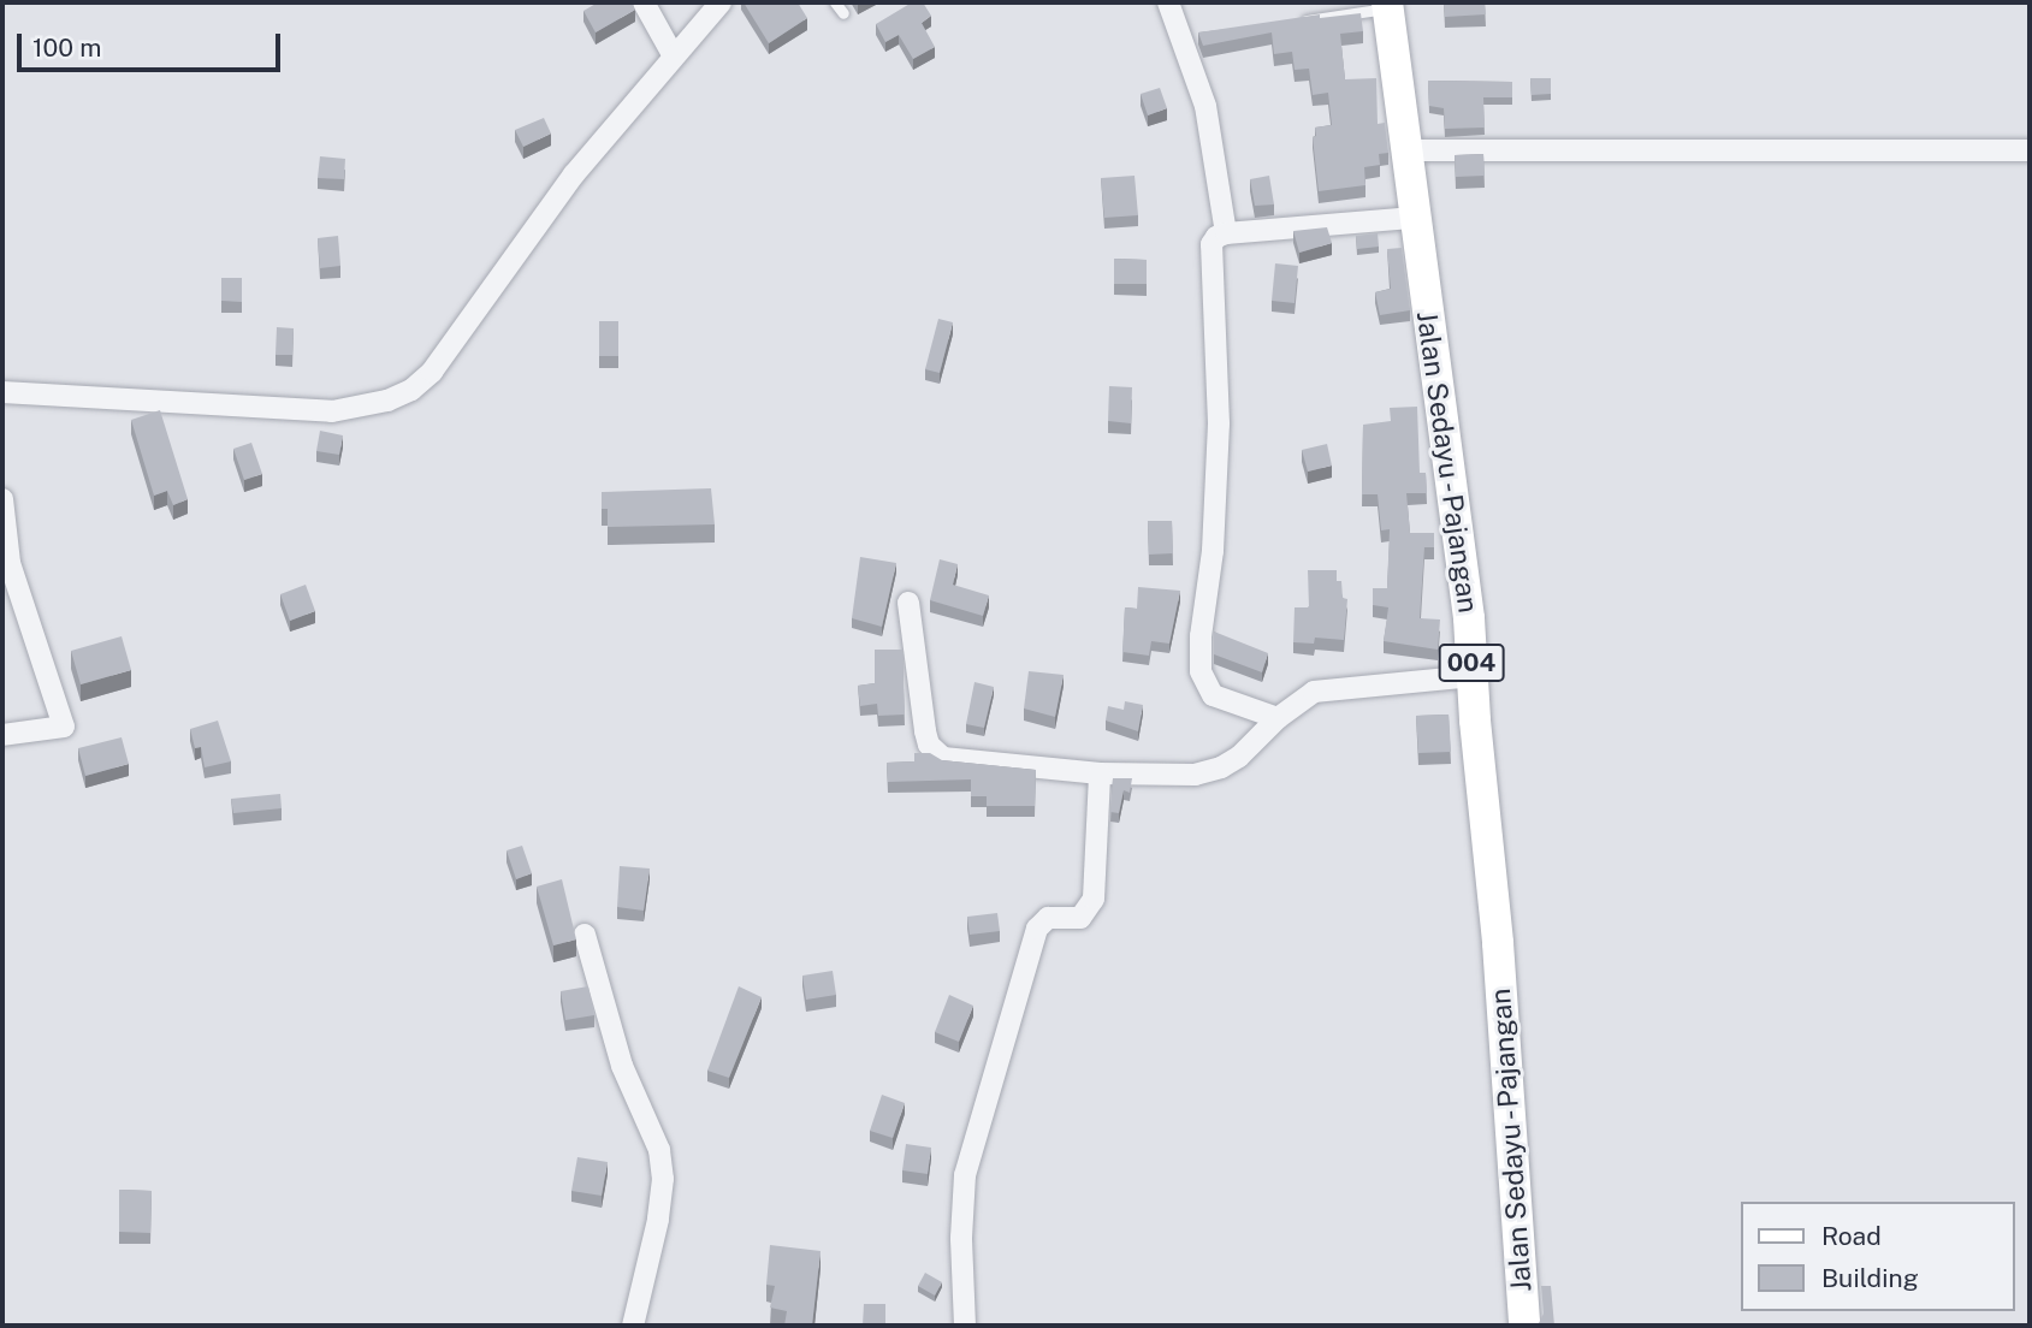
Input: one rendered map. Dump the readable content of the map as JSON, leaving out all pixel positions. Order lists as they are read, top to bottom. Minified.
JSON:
{"streets":{"main road":["Jalan Sedayu - Pajangan","004"]},"legend":["Road","Building"],"scale_bar":"100 m"}
